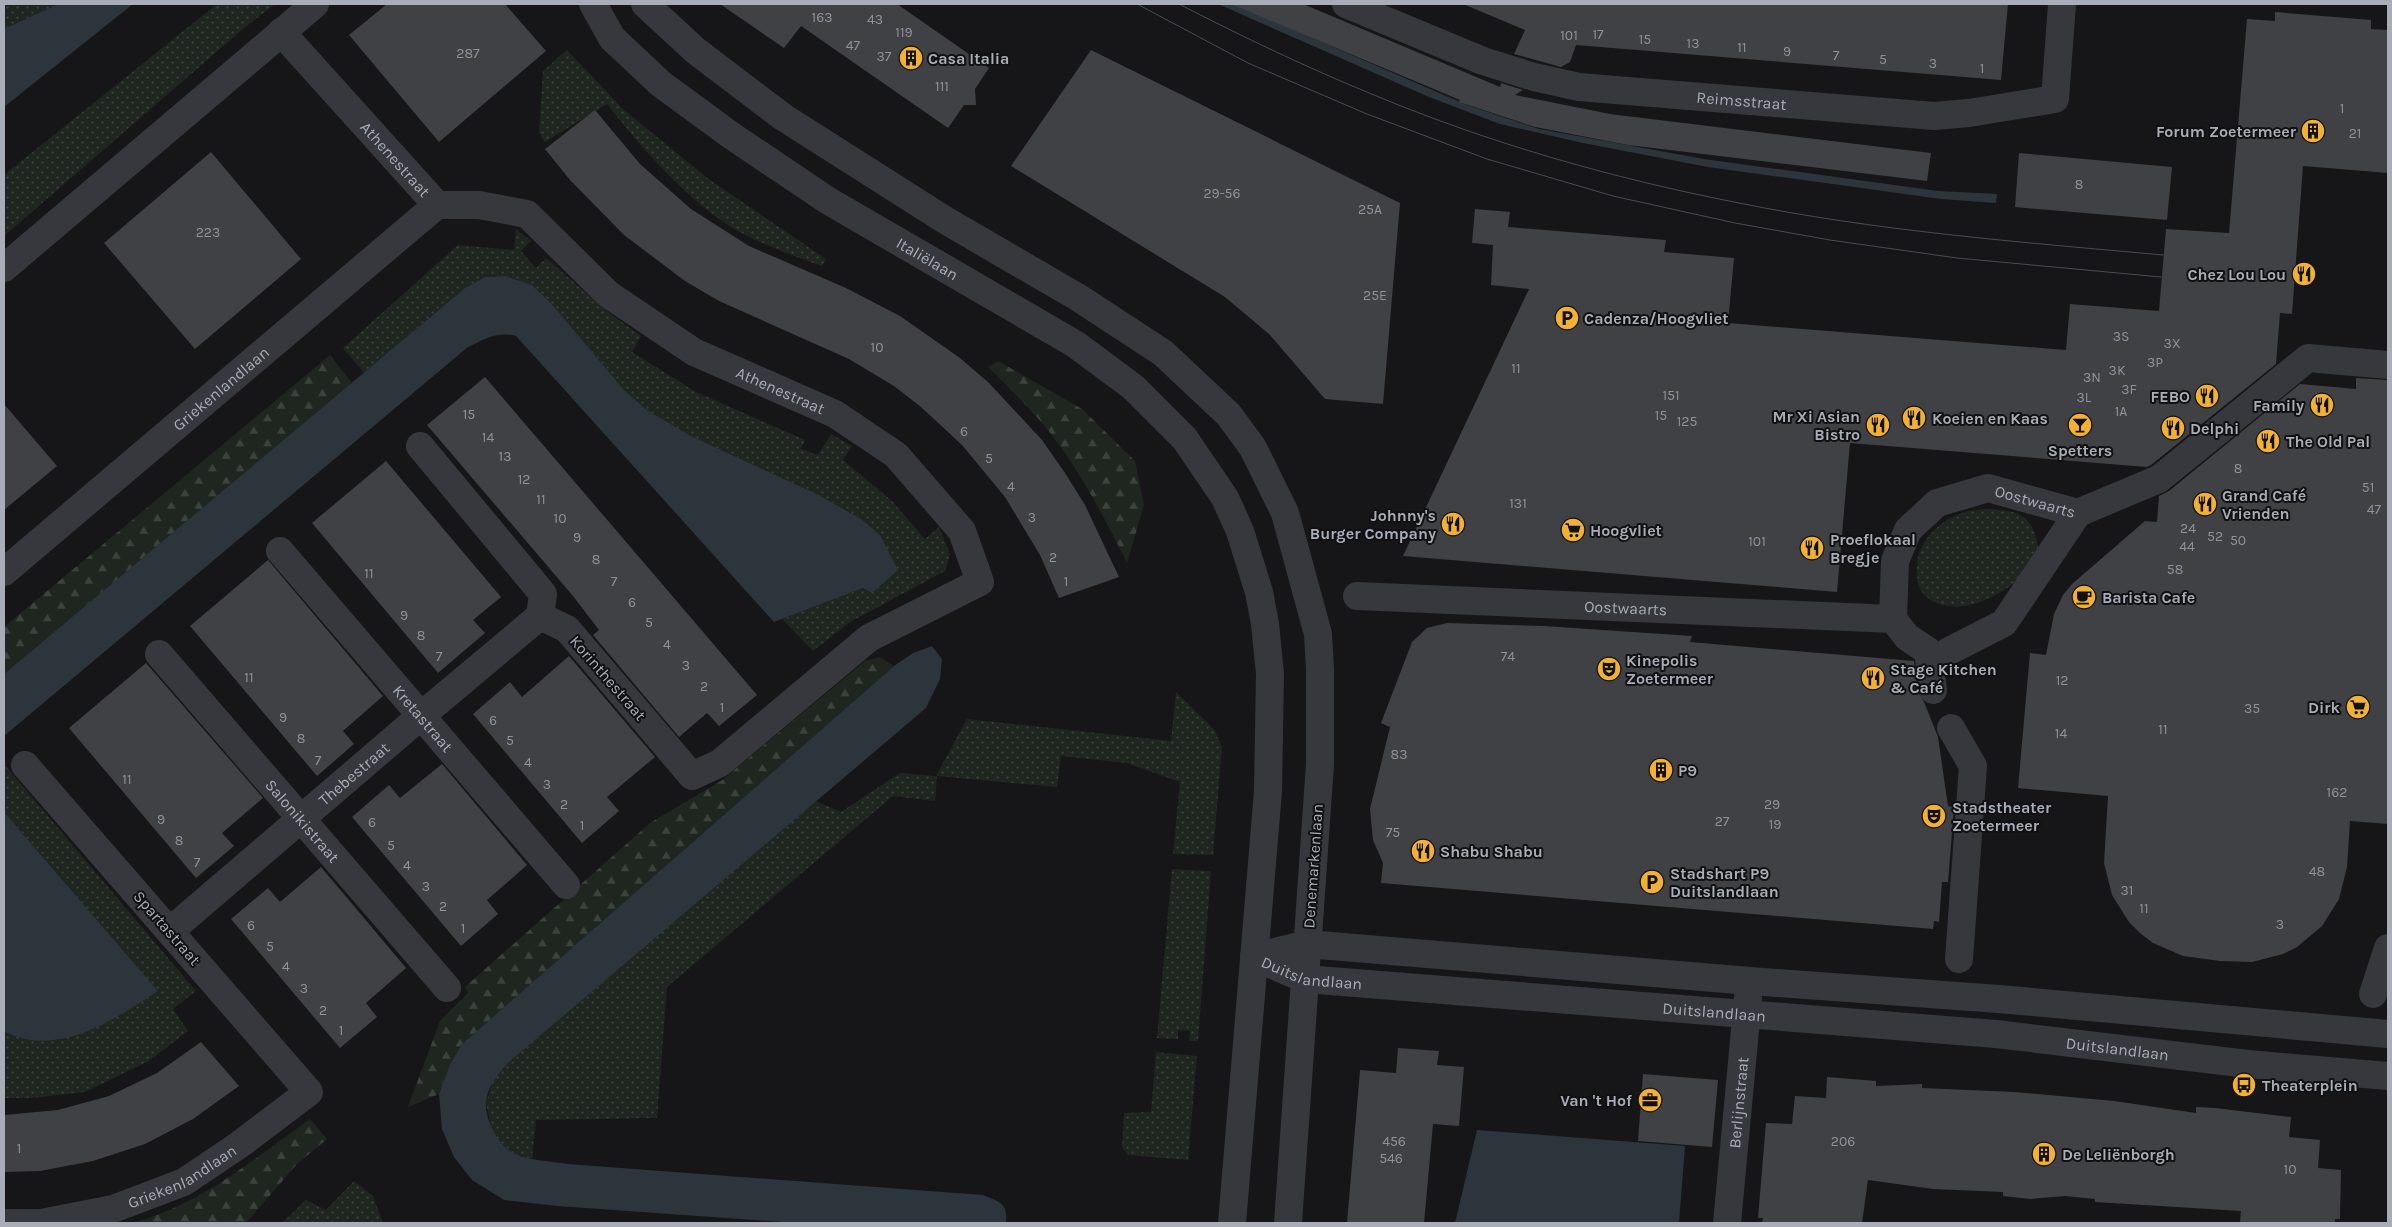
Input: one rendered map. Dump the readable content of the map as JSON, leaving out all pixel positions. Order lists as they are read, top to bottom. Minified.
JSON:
{"streets":{"street":["Reimsstraat","Athenestraat","Italiëlaan","Griekenlandlaan","Oostwaarts","Korinthestraat","Kretastraat","Thebestraat","Salonikistraat","Denemarkenlaan","Spartastraat","Duitslandlaan","Berlijnstraat"]},"crossings":[["Athenestraat","Griekenlandlaan"],["Athenestraat","Korinthestraat"],["Italiëlaan","Duitslandlaan"],["Griekenlandlaan","Spartastraat"],["Korinthestraat","Thebestraat"],["Kretastraat","Thebestraat"],["Thebestraat","Salonikistraat"],["Thebestraat","Spartastraat"],["Denemarkenlaan","Duitslandlaan"],["Duitslandlaan","Berlijnstraat"]],"places":{"building":["Casa Italia","Forum Zoetermeer","P9","De Leliënborgh"],"restaurant":["Chez Lou Lou","FEBO","Family","Koeien en Kaas","Mr Xi Asian Bistro","Delphi","The Old Pal","Grand Café Vrienden","Johnny's Burger Company","Proeflokaal Bregje","Stage Kitchen & Café","Shabu Shabu"],"parking":["Cadenza/Hoogvliet","Stadshart P9 Duitslandlaan"],"bar":["Spetters"],"supermarket":["Hoogvliet","Dirk"],"cafe":["Barista Cafe"],"theatre":["Kinepolis Zoetermeer","Stadstheater Zoetermeer"],"bus stop":["Theaterplein"],"office":["Van 't Hof"]},"house_numbers":["163","43","119","17","101","15","13","47","11","9","287","7","37","5","3","1","111","1","21","8","29-56","25A","223","25E","3S","3X","10","3P","11","3K","3N","3F","151","3L","1A","15","15","125","6","14","13","5","8","12","4","51","11","131","47","3","10","24","52","9","50","101","44","2","8","58","11","7","1","6","9","5","8","4","7","74","3","11","12","2","1","35","9","6","11","14","8","5","83","7","4","11","3","162","2","29","9","27","6","19","1","75","8","5","7","4","48","3","31","2","11","3","6","1","5","4","3","2","1","456","206","1","546","10"]}
